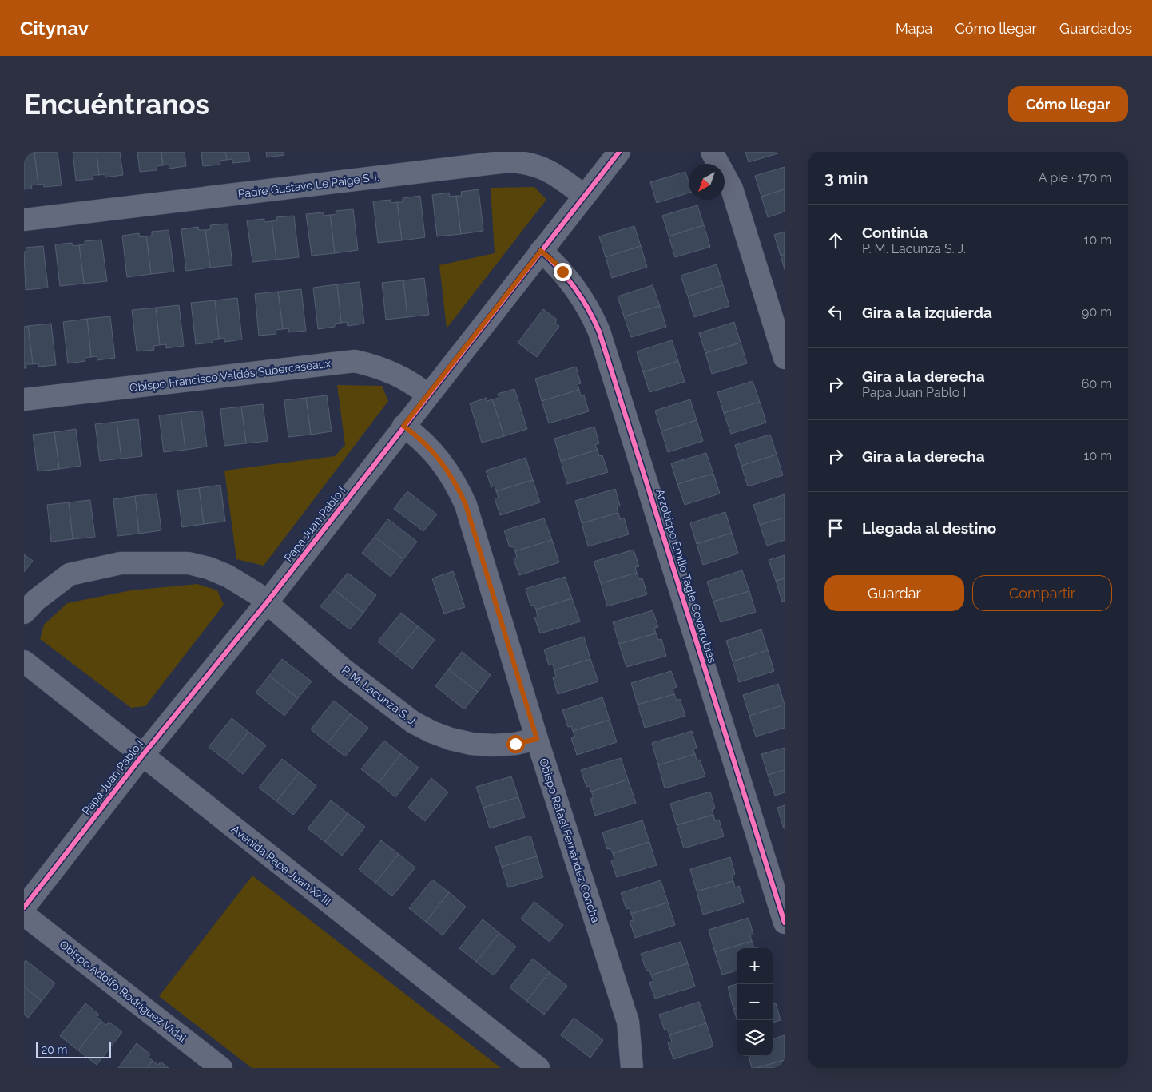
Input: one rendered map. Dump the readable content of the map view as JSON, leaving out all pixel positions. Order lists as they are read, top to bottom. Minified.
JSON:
{"streets":{"street":["Padre Gustavo Le Paige S.J.","Obispo Francisco Valdés Subercaseaux","Papa Juan Pablo I","Arzobispo Emilio Tagle Covarrubias","P. M. Lacunza S. J.","Obispo Rafael Fernández Concha","Avenida Papa Juan XXIII","Obispo Adolfo Rodríguez Vidal"]},"crossings":[["Padre Gustavo Le Paige S.J.","Papa Juan Pablo I"],["Obispo Francisco Valdés Subercaseaux","Papa Juan Pablo I"],["Papa Juan Pablo I","Arzobispo Emilio Tagle Covarrubias"],["Papa Juan Pablo I","P. M. Lacunza S. J."],["Papa Juan Pablo I","Obispo Rafael Fernández Concha"],["Papa Juan Pablo I","Avenida Papa Juan XXIII"],["P. M. Lacunza S. J.","Obispo Rafael Fernández Concha"]],"scale_bar":"20 m","north":"bottom left","page":{"header":"Citynav","nav":["Mapa","Cómo llegar","Guardados"],"buttons":["Cómo llegar",["Guardar","Compartir"]],"title":"Encuéntranos","heading":["3 min","A pie · 170 m"],"list":[["Continúa","P. M. Lacunza S. J.","10 m"],["Gira a la izquierda","90 m"],["Gira a la derecha","Papa Juan Pablo I","60 m"],["Gira a la derecha","10 m"],"Llegada al destino"],"map_buttons":["+","−"],"scale":"20 m"}}
